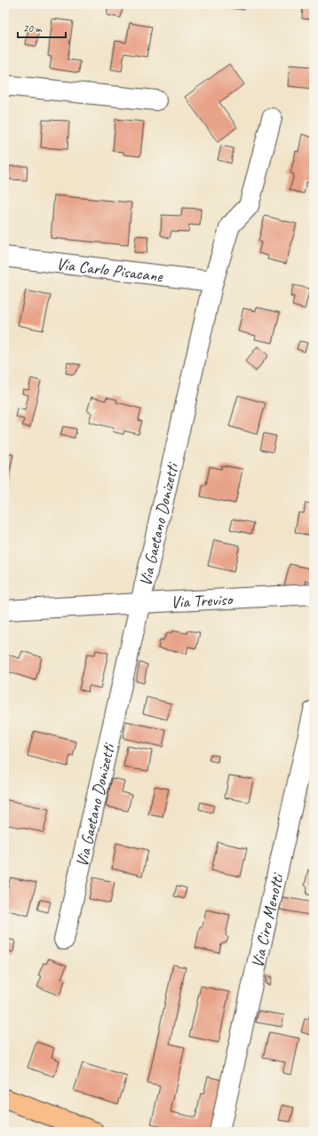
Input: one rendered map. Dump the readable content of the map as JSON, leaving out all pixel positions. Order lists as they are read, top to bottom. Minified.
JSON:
{"streets":{"street":["Via Carlo Pisacane","Via Gaetano Donizetti","Via Treviso","Via Ciro Menotti"]},"crossings":[["Via Carlo Pisacane","Via Gaetano Donizetti"],["Via Gaetano Donizetti","Via Treviso"]],"scale_bar":"20 m"}
